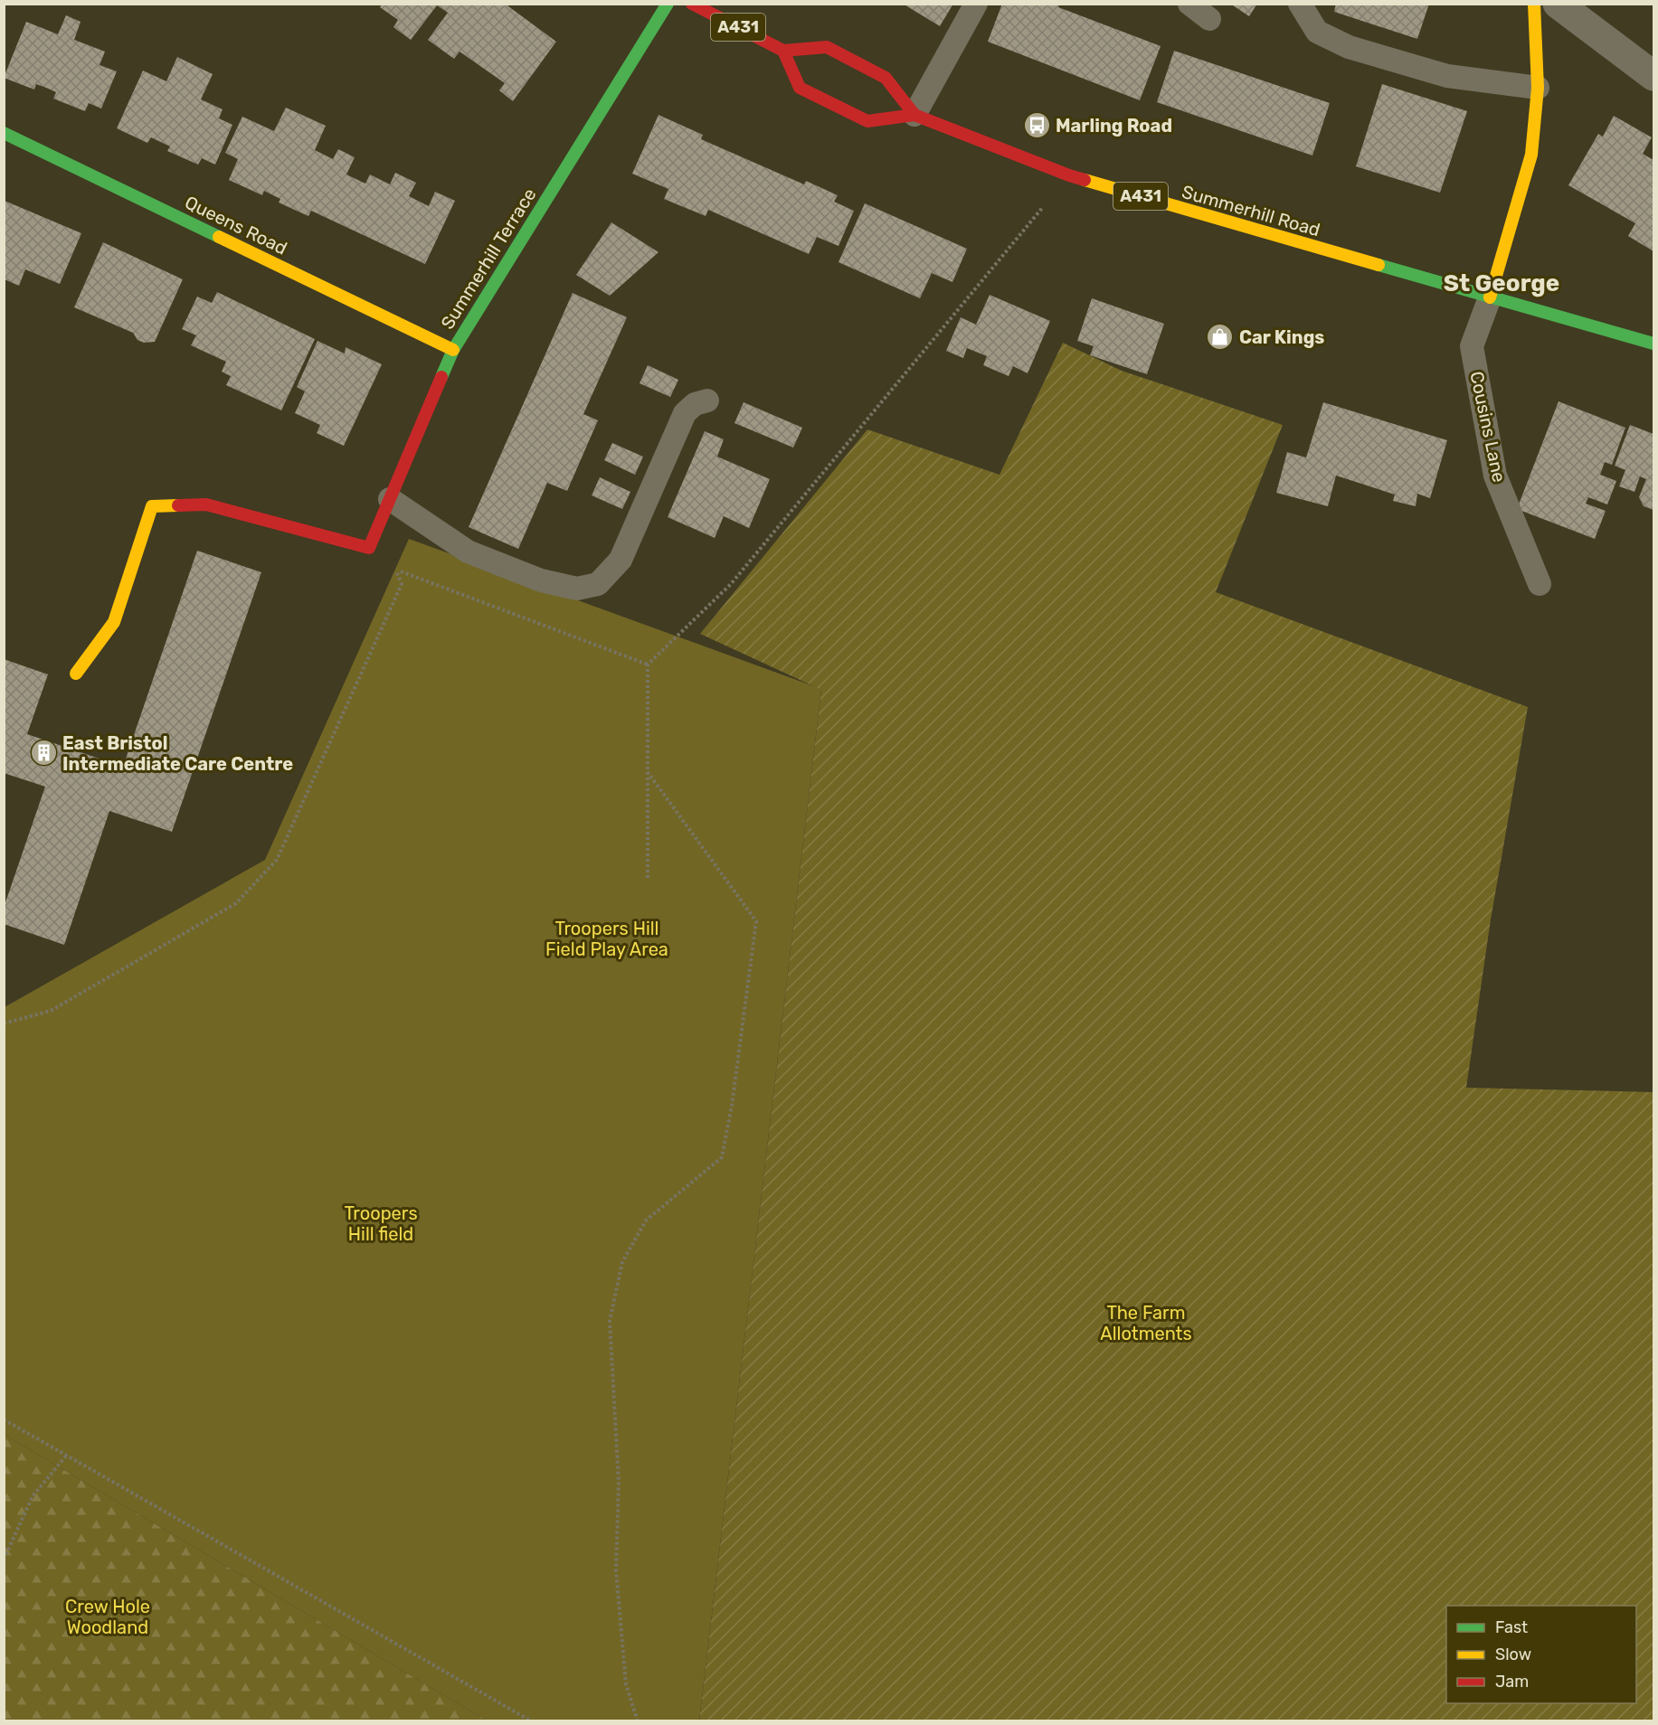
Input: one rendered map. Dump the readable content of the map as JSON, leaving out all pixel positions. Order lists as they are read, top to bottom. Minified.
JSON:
{"streets":{"street":["A431","Summerhill Road","Queens Road","Summerhill Terrace"],"lane":["Cousins Lane"]},"crossings":[["A431","Summerhill Road"],["Summerhill Road","Cousins Lane"],["Queens Road","Summerhill Terrace"]],"districts":["St George"],"parks":["Troopers Hill Field Play Area","Troopers Hill field","The Farm Allotments","Crew Hole Woodland"],"places":{"bus stop":["Marling Road"],"shop":["Car Kings"],"building":["East Bristol Intermediate Care Centre"]},"legend":["Fast","Slow","Jam"]}
